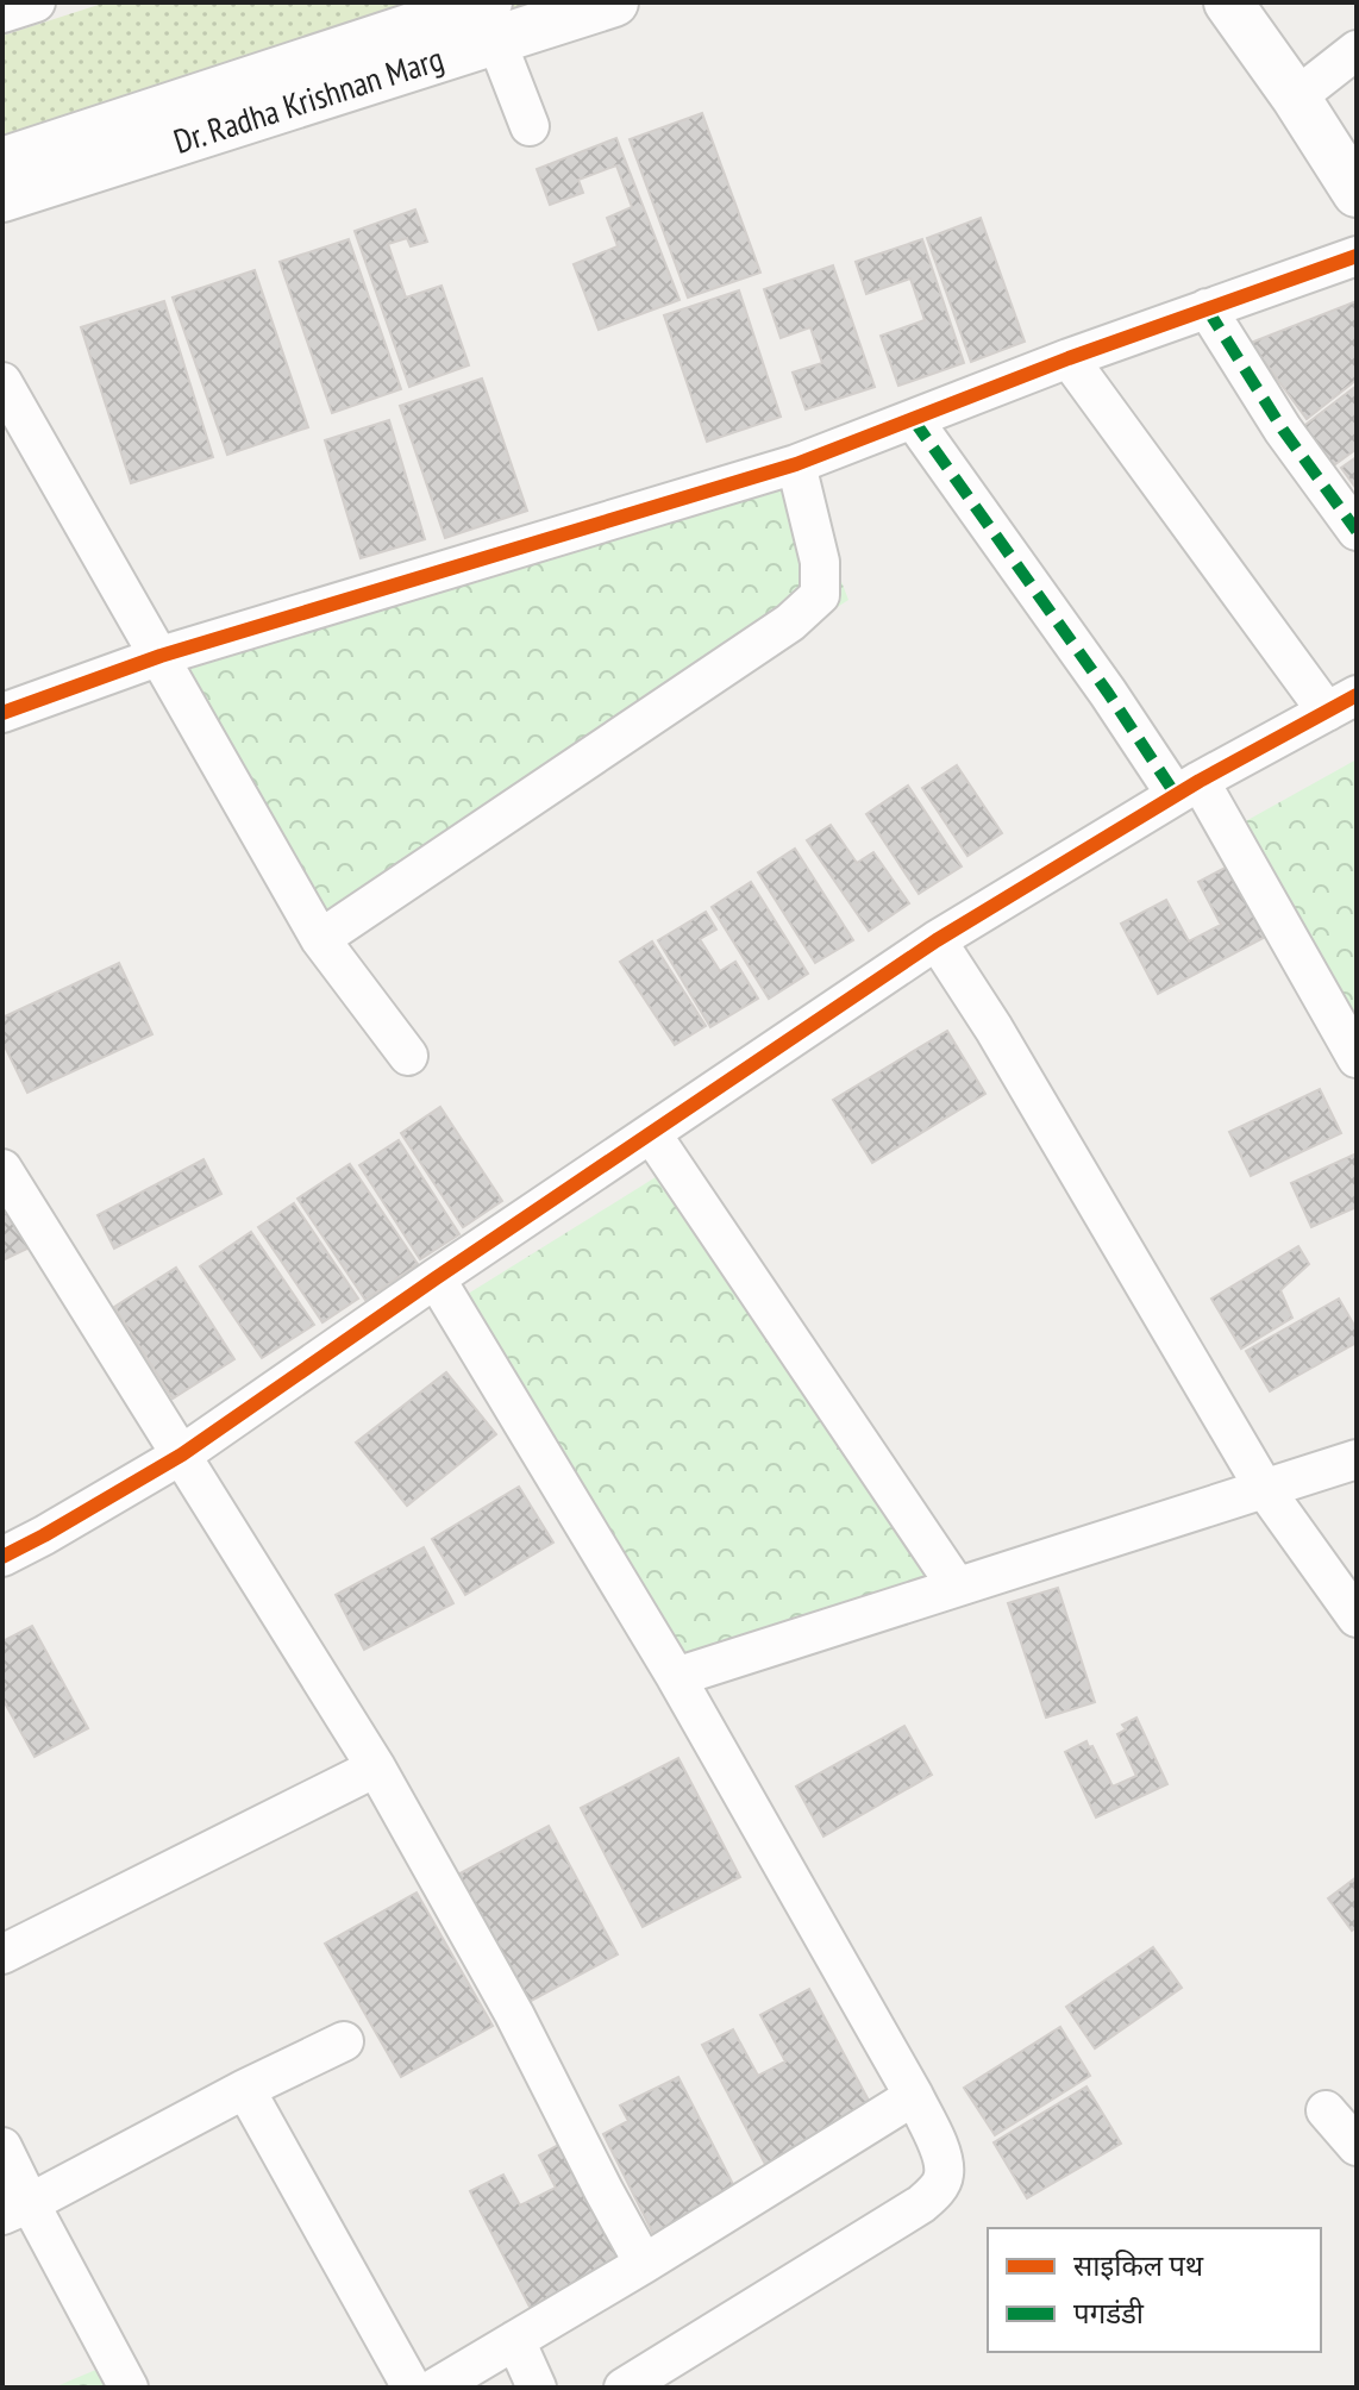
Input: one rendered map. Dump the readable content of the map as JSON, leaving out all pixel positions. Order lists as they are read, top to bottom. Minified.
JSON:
{"streets":{"street":["Dr. Radha Krishnan Marg"]},"legend":["साइकिल पथ","पगडंडी"]}
